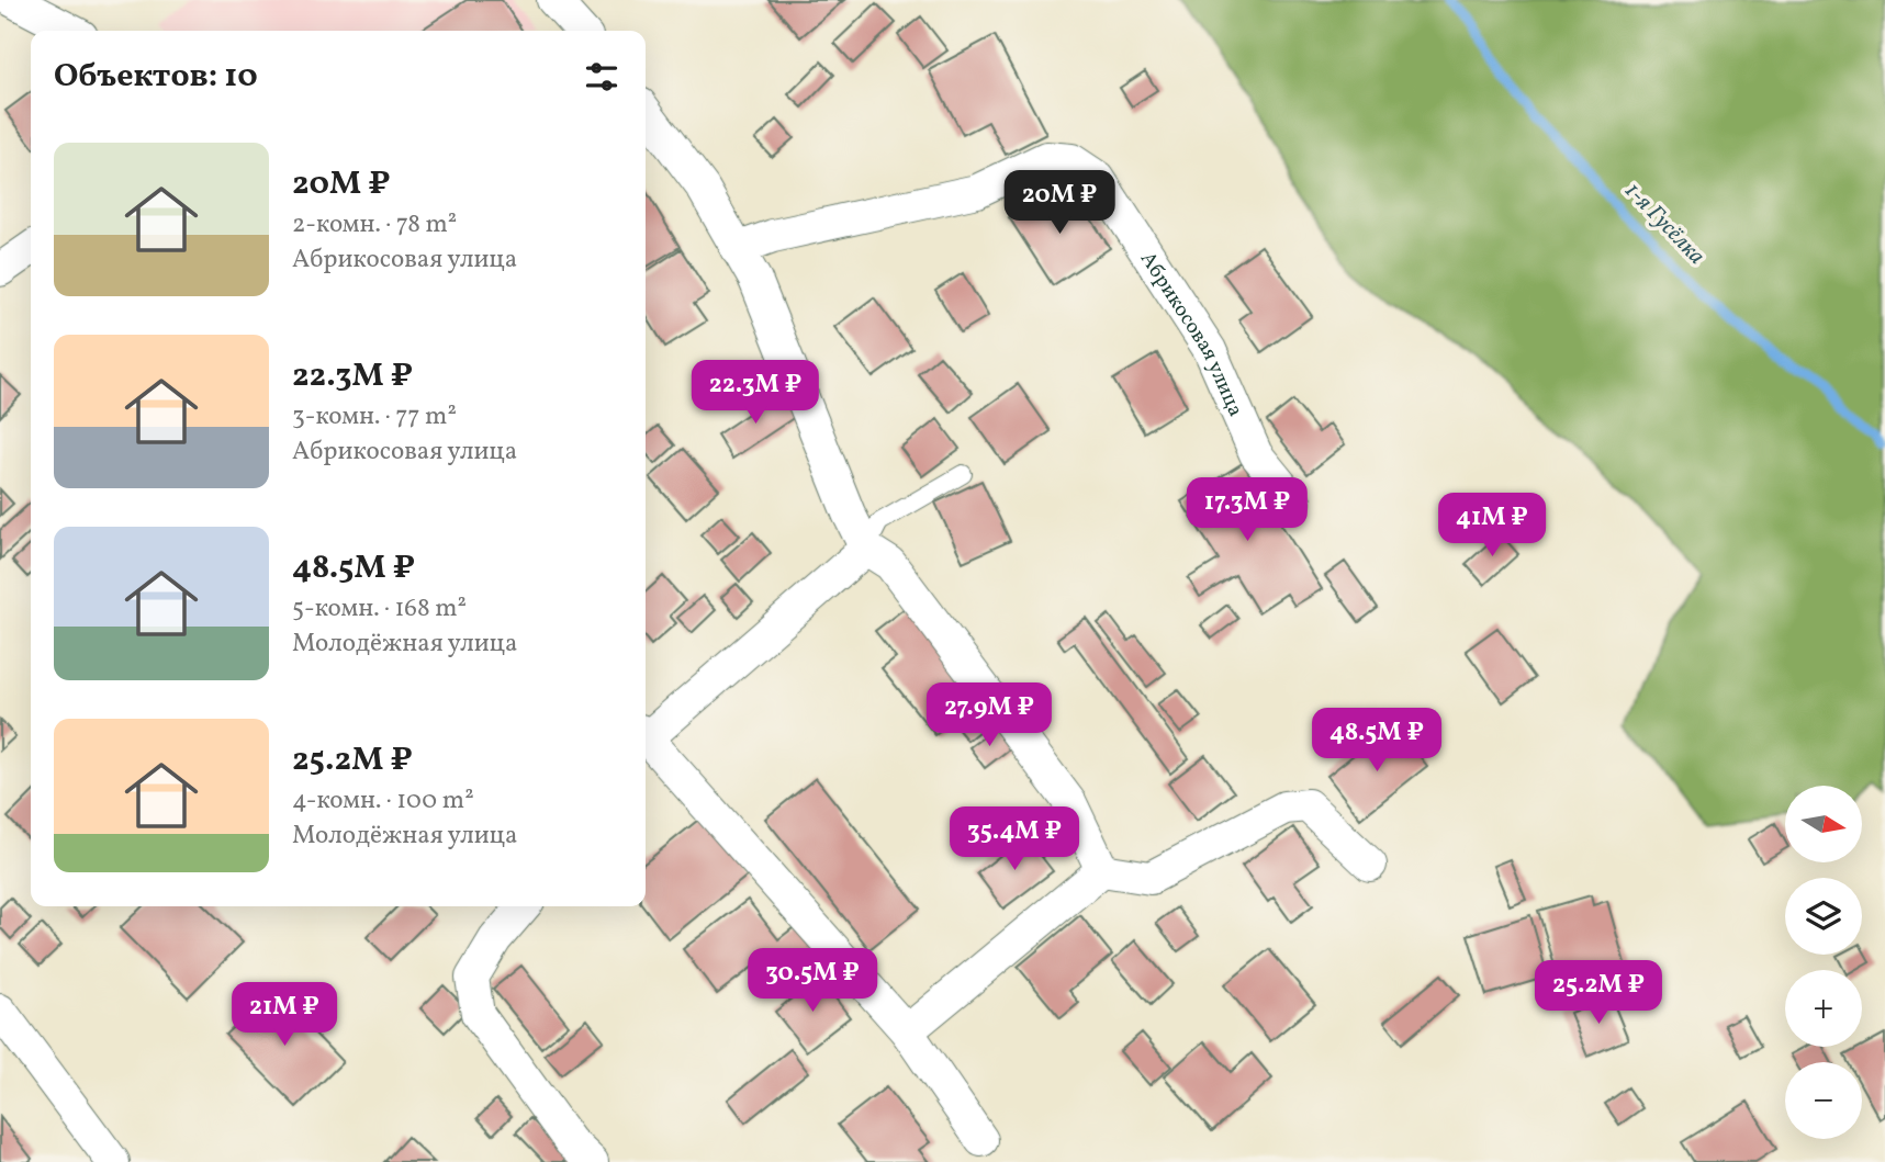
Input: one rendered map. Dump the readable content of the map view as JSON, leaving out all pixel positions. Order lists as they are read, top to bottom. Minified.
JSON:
{"streets":{"street":["Абрикосовая улица"]},"water":["1-я Гусёлка"],"north":"right","page":{"heading":"Объектов: 10","list":[{"name":"20M ₽","note":"2-комн. · 78 m² · Абрикосовая улица"},{"name":"22.3M ₽","note":"3-комн. · 77 m² · Абрикосовая улица"},{"name":"48.5M ₽","note":"5-комн. · 168 m² · Молодёжная улица"},{"name":"25.2M ₽","note":"4-комн. · 100 m² · Молодёжная улица"}],"price":["20M ₽","22.3M ₽","17.3M ₽","41M ₽","27.9M ₽","48.5M ₽","35.4M ₽","30.5M ₽","25.2M ₽","21M ₽"],"map_buttons":["+","−"]}}
